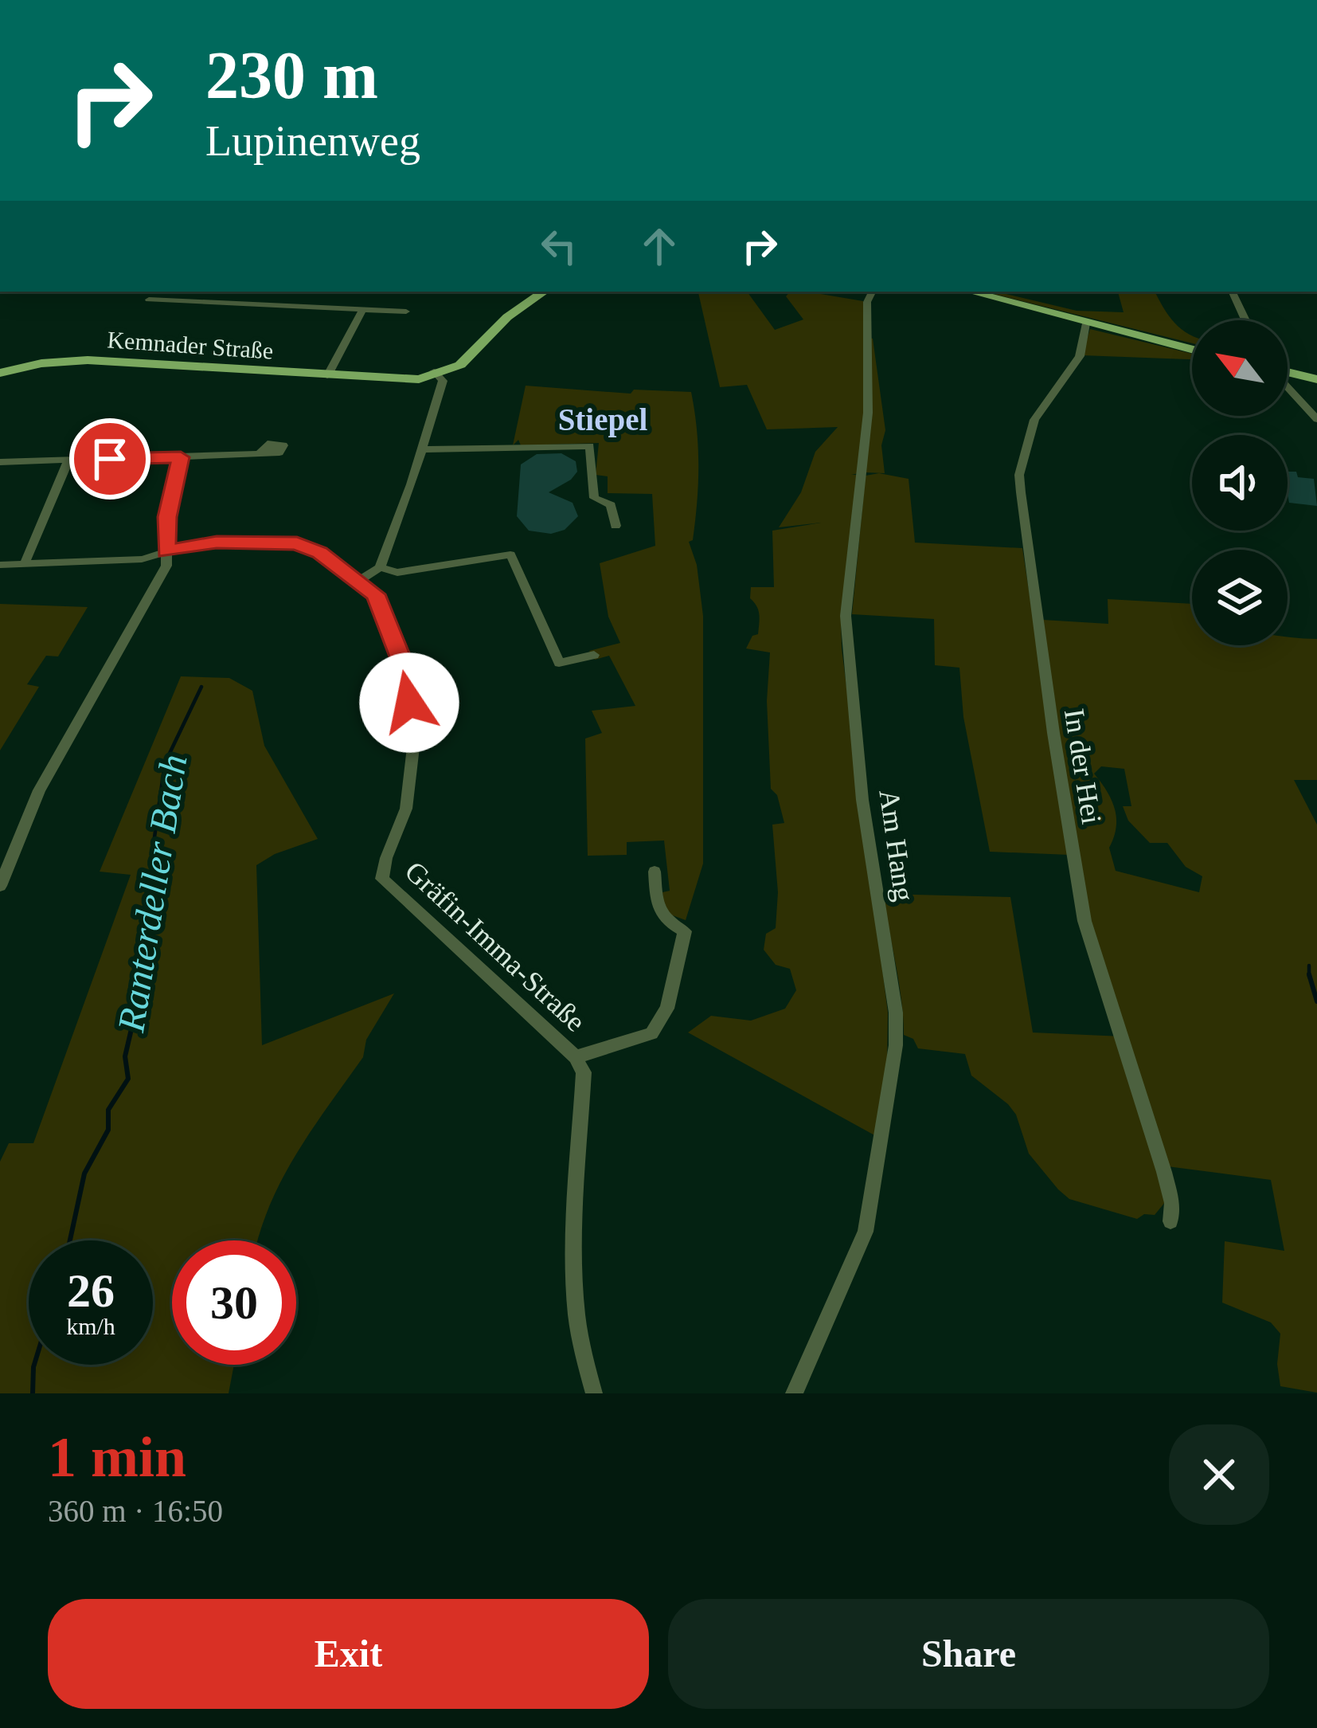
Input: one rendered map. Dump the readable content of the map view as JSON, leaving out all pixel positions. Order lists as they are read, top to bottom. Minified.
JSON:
{"streets":{"main road":["Kemnader Straße"],"street":["In der Hei","Am Hang","Gräfin-Imma-Straße"]},"districts":["Stiepel"],"water":["Ranterdeller Bach"],"north":"top left","page":{"turn":["230 m","Lupinenweg"],"speed":"26 km/h","limit":"30","heading":["1 min","360 m · 16:50"],"buttons":["Exit","Share"]}}
